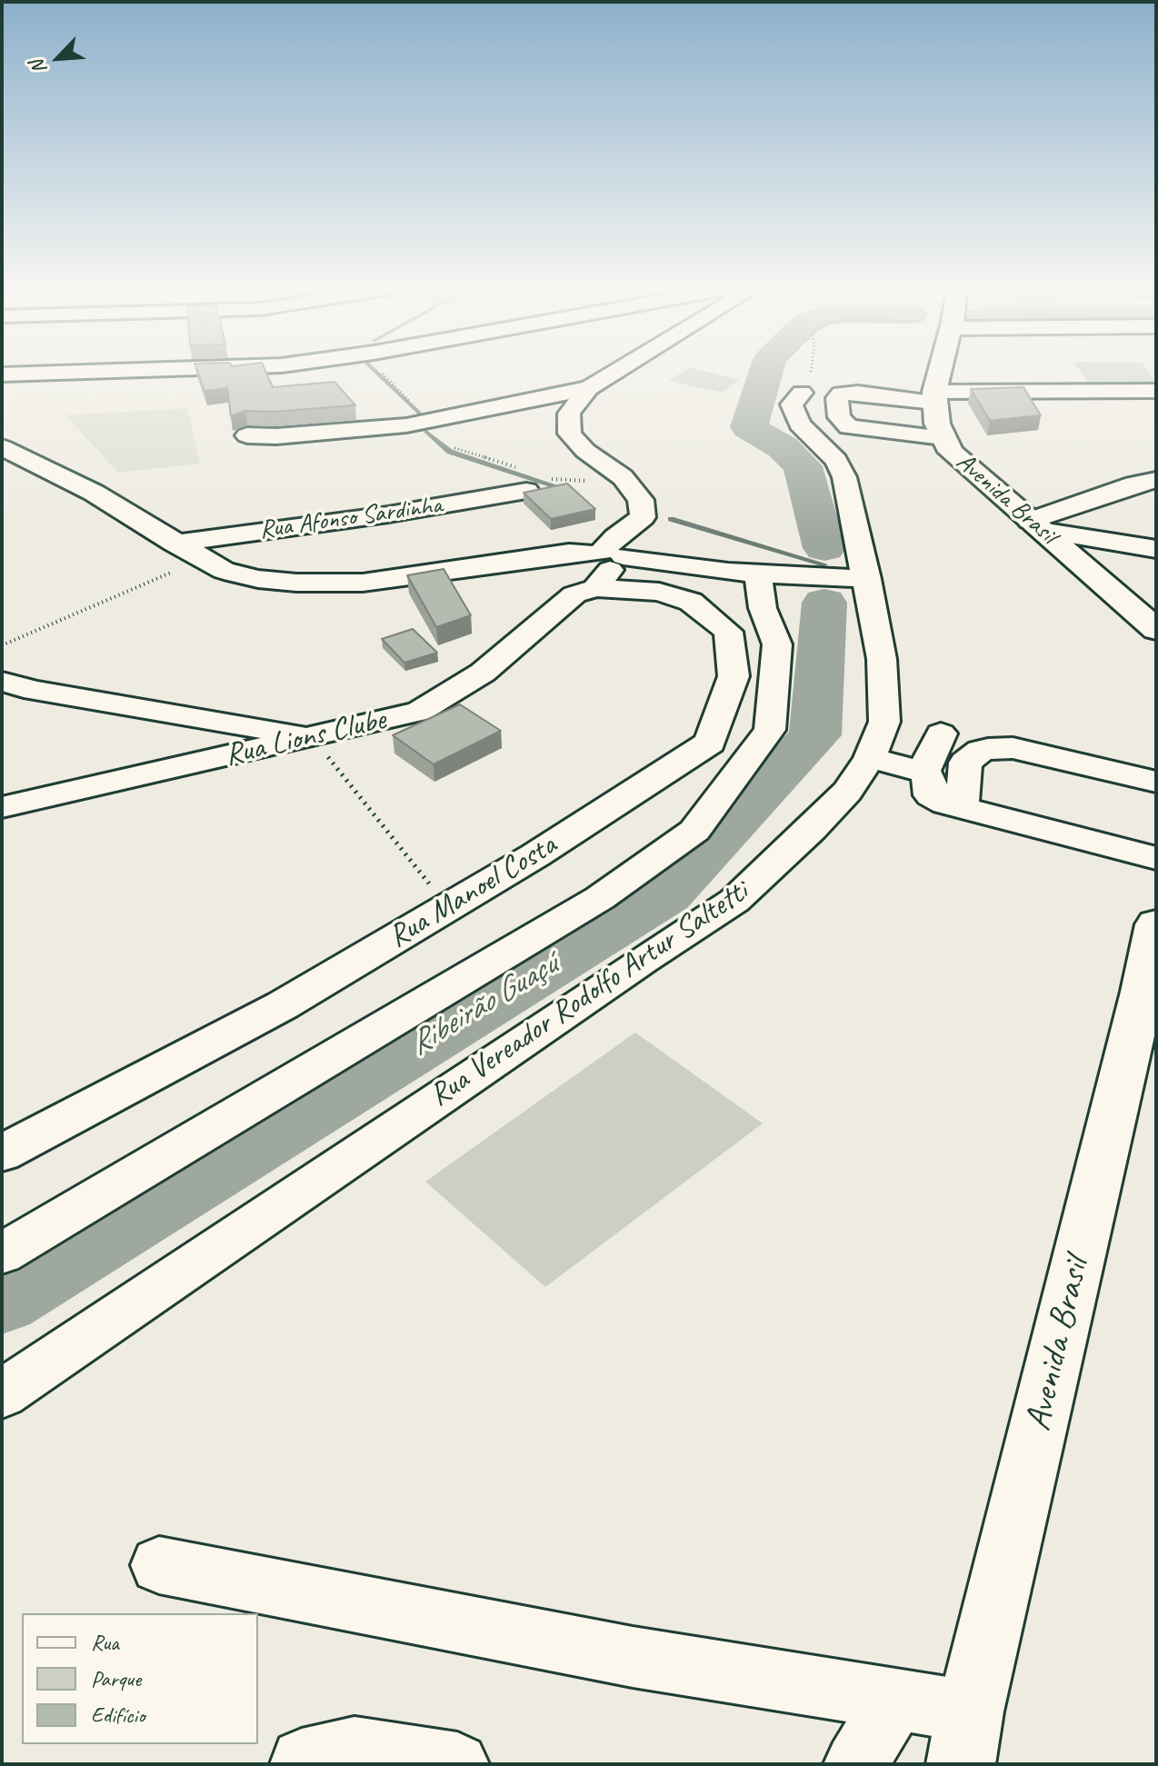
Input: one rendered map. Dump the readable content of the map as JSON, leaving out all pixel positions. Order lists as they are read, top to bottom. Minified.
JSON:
{"streets":{"main road":["Avenida Brasil"],"street":["Rua Afonso Sardinha","Rua Lions Clube","Rua Manoel Costa","Rua Vereador Rodolfo Artur Saltetti"]},"crossings":[["Rua Lions Clube","Rua Manoel Costa"]],"water":["Ribeirão Guaçú"],"legend":["Rua","Parque","Edifício"],"north":"bottom left"}
